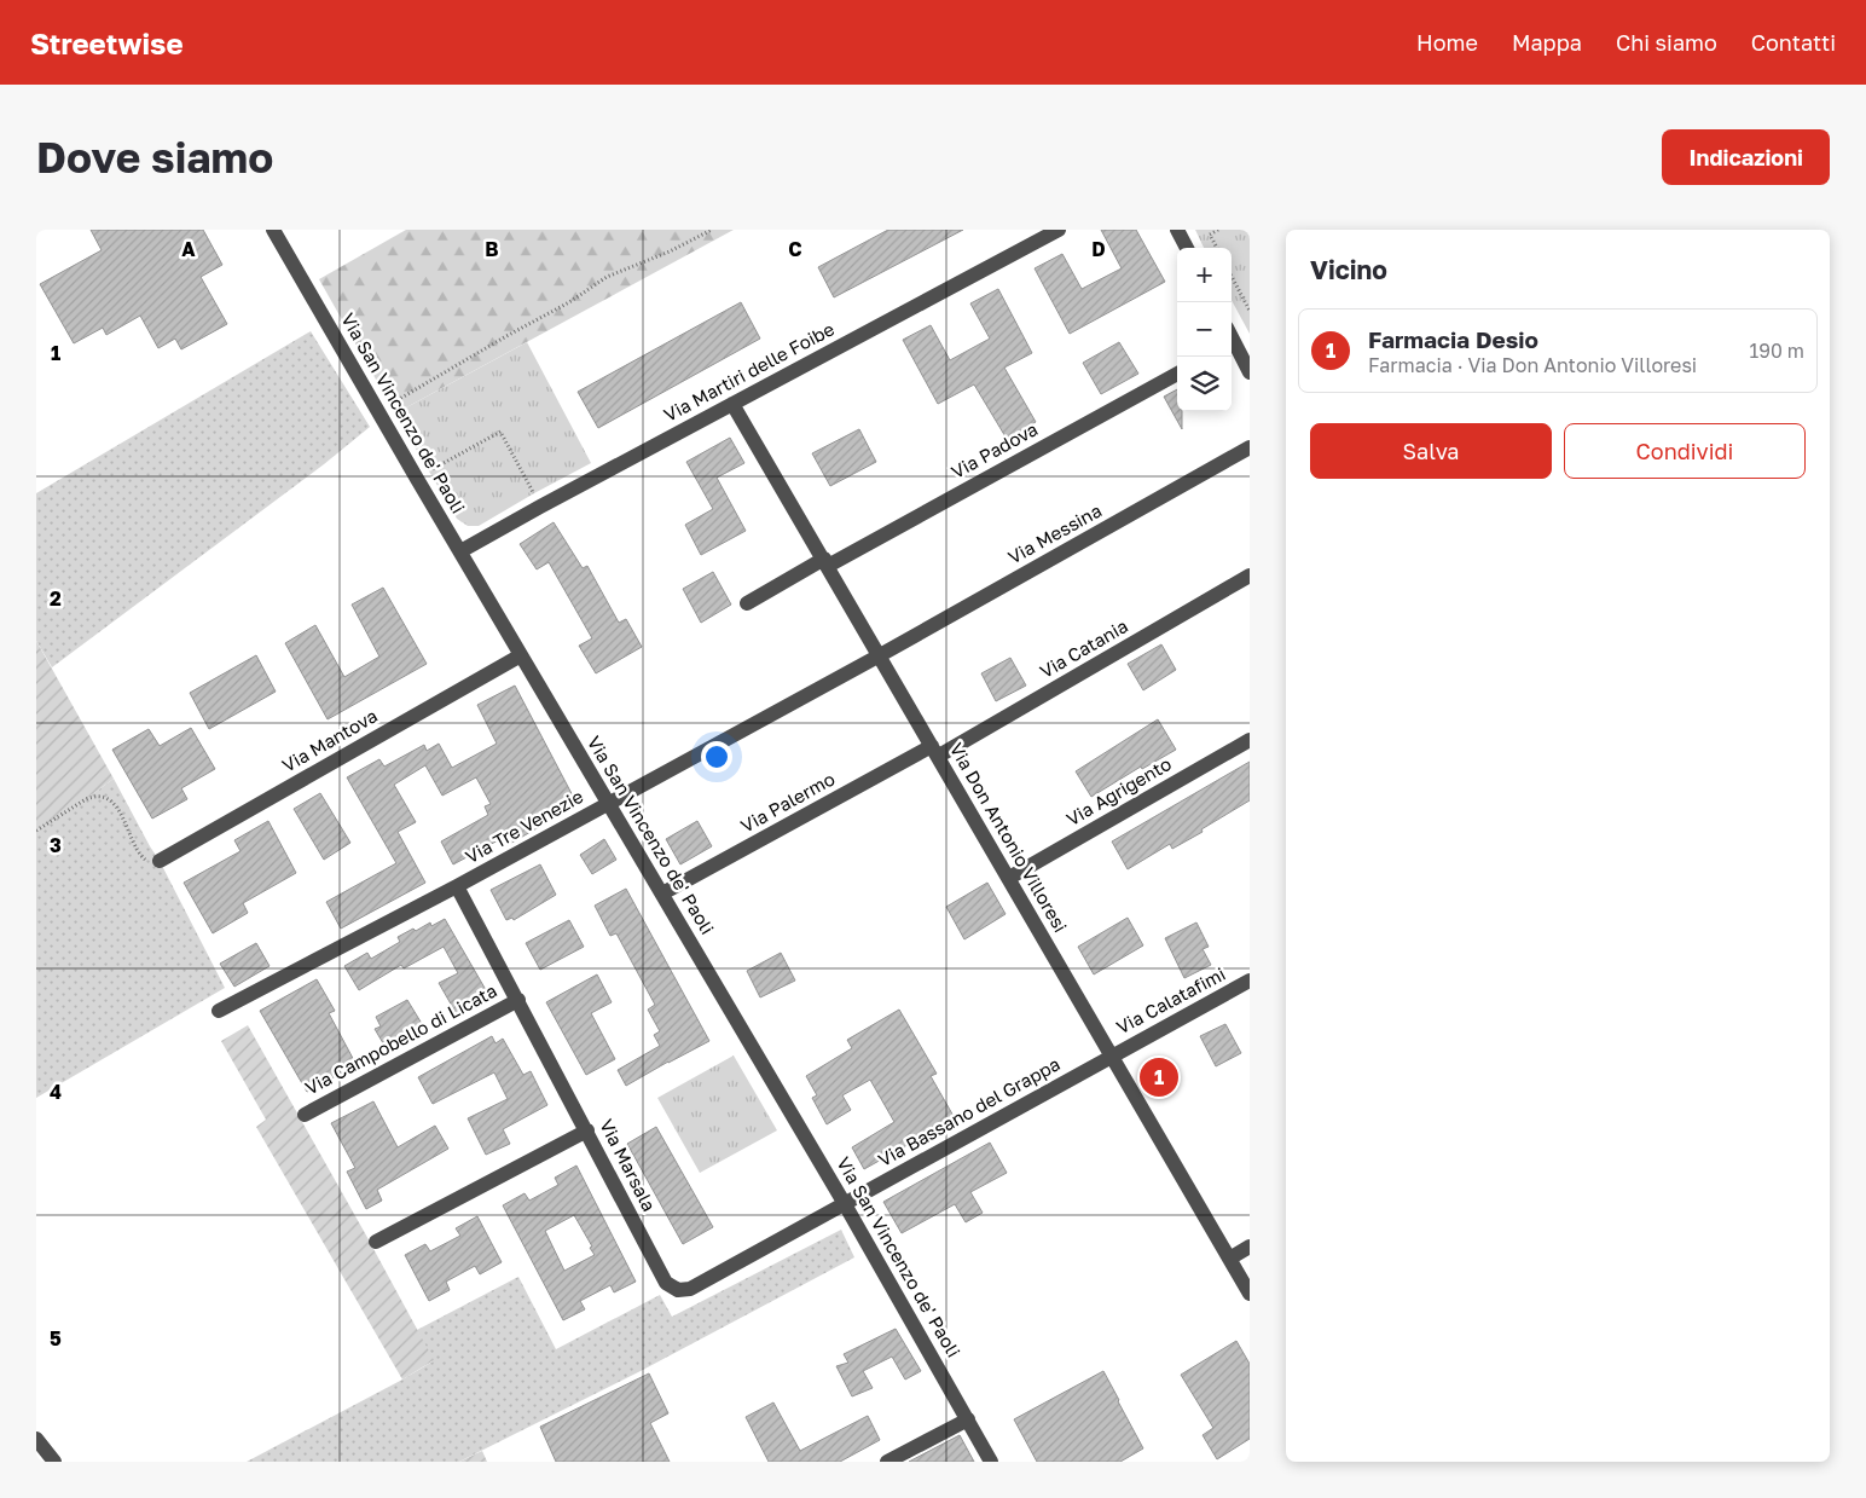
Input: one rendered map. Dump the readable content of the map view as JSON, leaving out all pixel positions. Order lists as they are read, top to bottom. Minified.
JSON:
{"streets":{"street":["Via Martiri delle Foibe","Via San Vincenzo de' Paoli","Via Padova","Via Messina","Via Catania","Via Mantova","Via Agrigento","Via Palermo","Via Tre Venezie","Via Don Antonio Villoresi","Via Calatafimi","Via Campobello di Licata","Via Bassano del Grappa","Via Marsala"]},"crossings":[["Via Martiri delle Foibe","Via San Vincenzo de' Paoli"],["Via Martiri delle Foibe","Via Don Antonio Villoresi"],["Via San Vincenzo de' Paoli","Via Mantova"],["Via San Vincenzo de' Paoli","Via Palermo"],["Via San Vincenzo de' Paoli","Via Tre Venezie"],["Via San Vincenzo de' Paoli","Via Bassano del Grappa"],["Via San Vincenzo de' Paoli","Via Marsala"],["Via Padova","Via Don Antonio Villoresi"],["Via Messina","Via Tre Venezie"],["Via Messina","Via Don Antonio Villoresi"],["Via Catania","Via Palermo"],["Via Catania","Via Don Antonio Villoresi"],["Via Agrigento","Via Don Antonio Villoresi"],["Via Palermo","Via Don Antonio Villoresi"],["Via Tre Venezie","Via Don Antonio Villoresi"],["Via Tre Venezie","Via Marsala"],["Via Don Antonio Villoresi","Via Calatafimi"],["Via Don Antonio Villoresi","Via Bassano del Grappa"],["Via Calatafimi","Via Bassano del Grappa"],["Via Campobello di Licata","Via Marsala"],["Via Bassano del Grappa","Via Marsala"]],"page":{"header":"Streetwise","nav":["Home","Mappa","Chi siamo","Contatti"],"buttons":["Indicazioni",["Salva","Condividi"]],"title":"Dove siamo","heading":"Vicino","map_buttons":["+","−"],"list":[{"mark":"1","name":"Farmacia Desio","note":"Farmacia · Via Don Antonio Villoresi","value":"190 m"}],"pins":"1"},"grid":{"columns":["A","B","C","D"],"rows":["1","2","3","4","5"]}}
